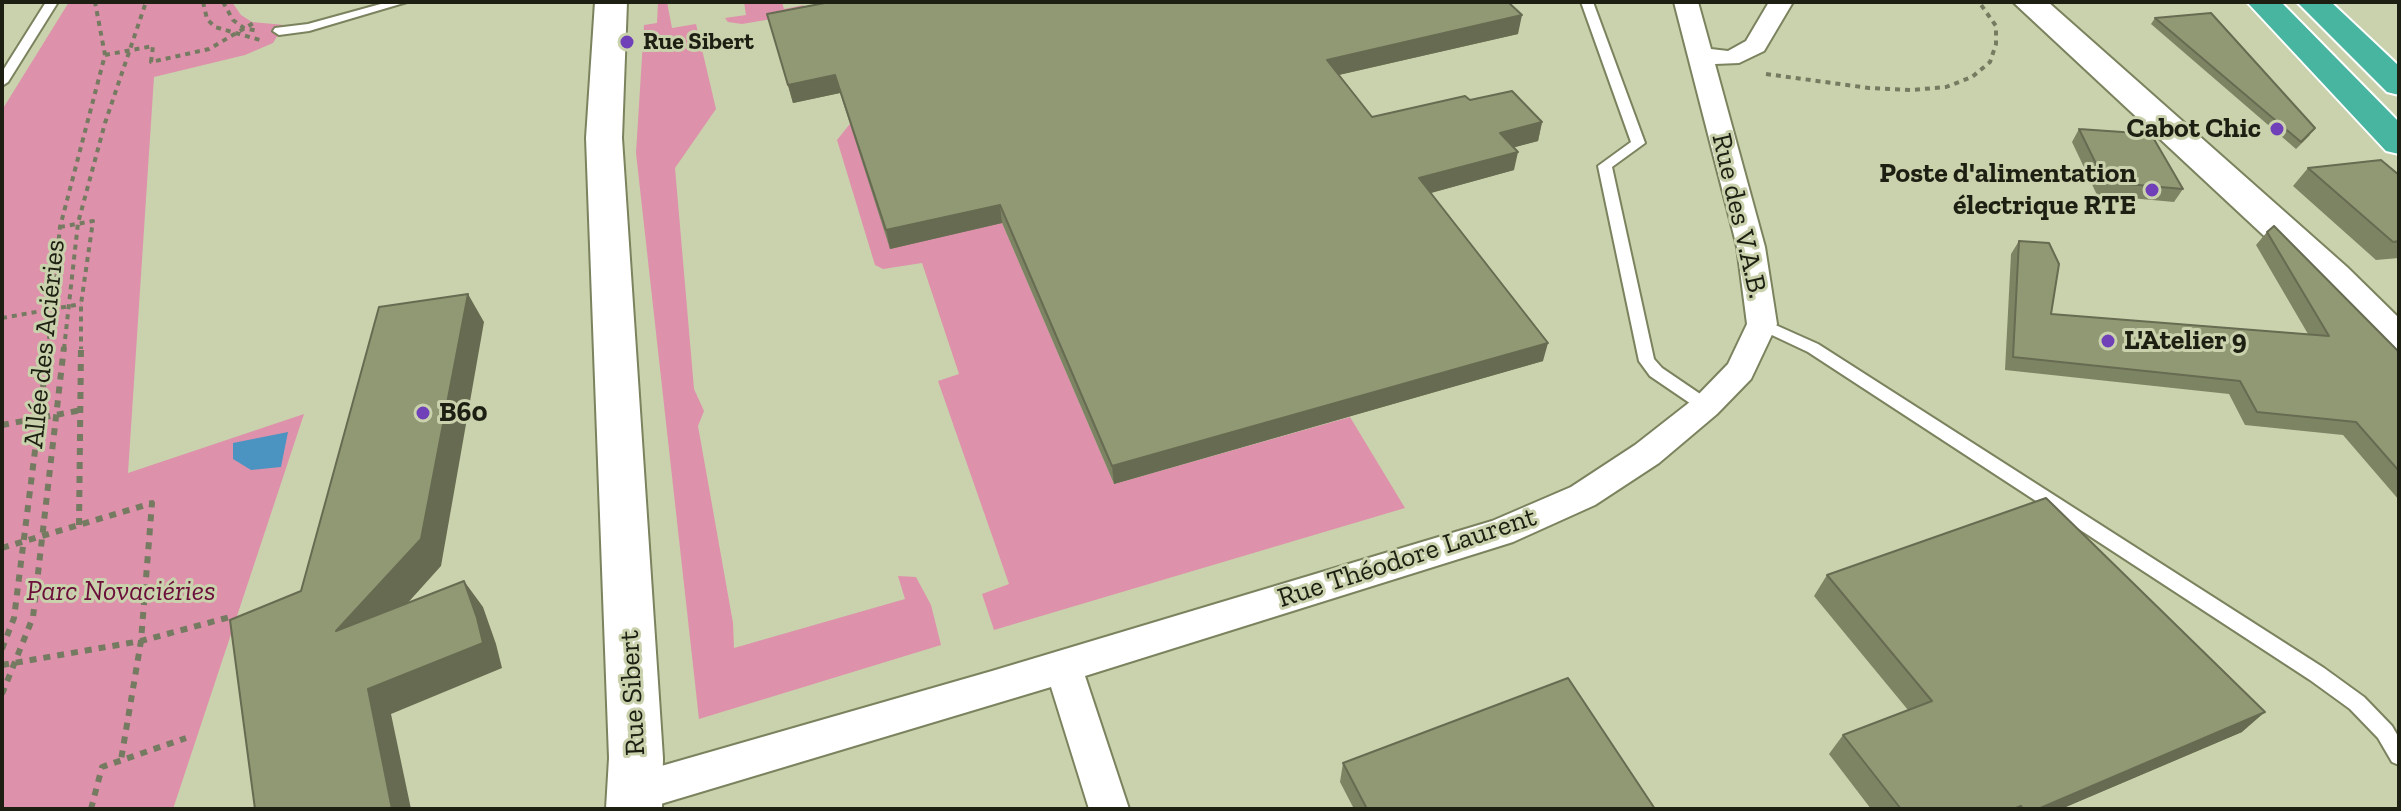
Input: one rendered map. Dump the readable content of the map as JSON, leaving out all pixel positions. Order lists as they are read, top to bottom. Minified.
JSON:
{"streets":{"street":["Rue des V.A.B.","Rue Théodore Laurent","Rue Sibert"],"path":["Allée des Aciéries"]},"crossings":[["Rue des V.A.B.","Rue Théodore Laurent"],["Rue Théodore Laurent","Rue Sibert"]],"parks":["Parc Novaciéries"],"places":["Rue Sibert","Cabot Chic","Poste d'alimentation électrique RTE","L'Atelier 9","B60"]}
